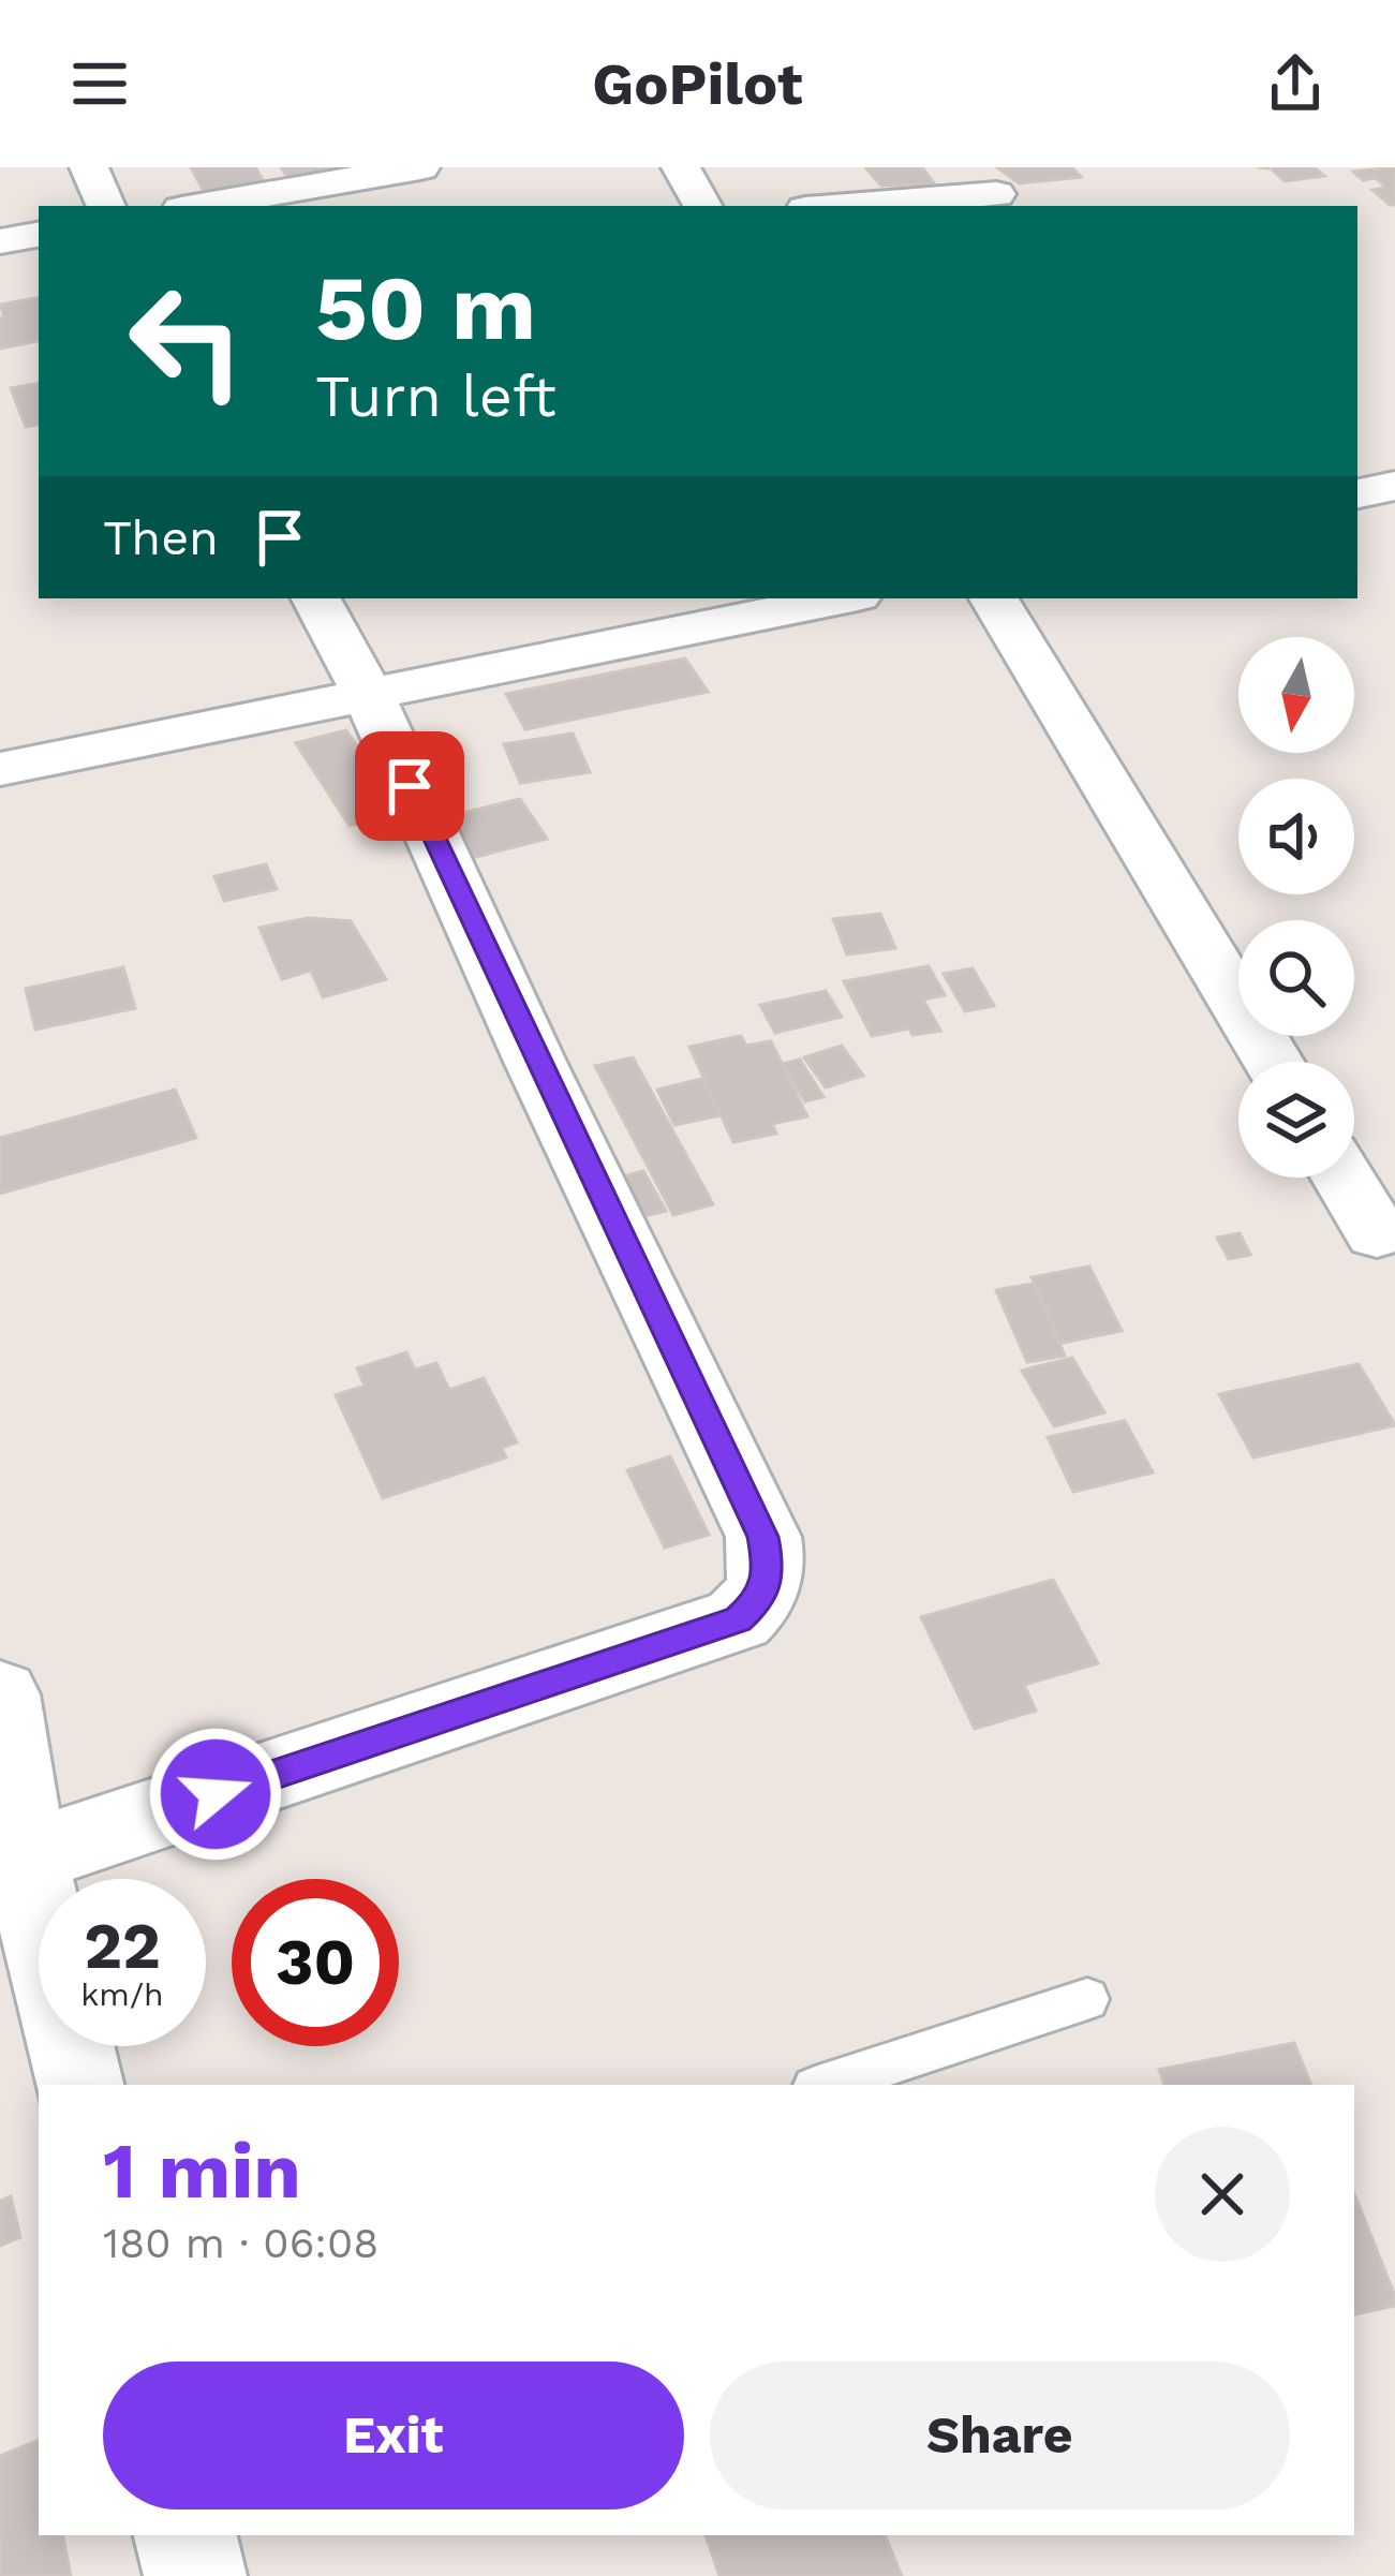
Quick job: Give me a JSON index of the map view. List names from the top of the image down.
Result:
{
  "north": "bottom",
  "page": {
    "header": "GoPilot",
    "turn": ["50 m", "Turn left"],
    "then": "Then",
    "speed": "22 km/h",
    "limit": "30",
    "heading": ["1 min", "180 m · 06:08"],
    "buttons": ["Exit", "Share"]
  }
}
